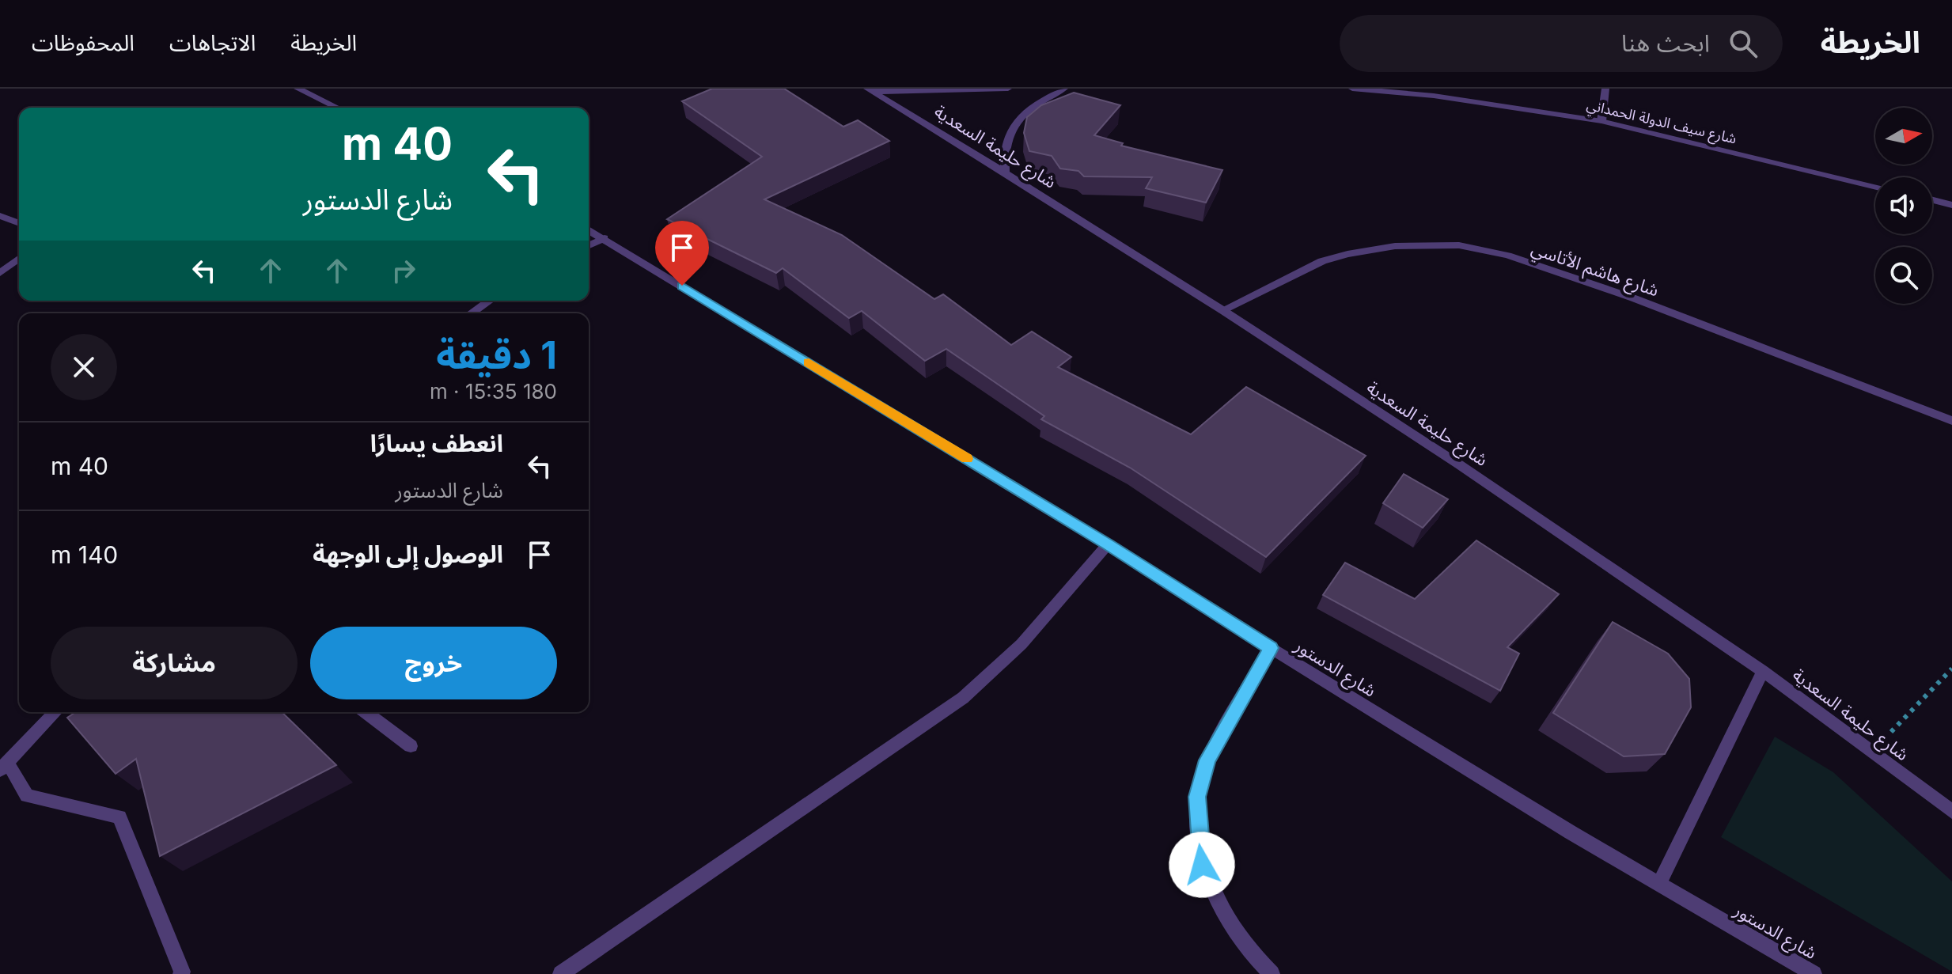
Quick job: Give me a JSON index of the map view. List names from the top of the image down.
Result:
{
  "streets": {
    "street": [
      "شارع سيف الدولة الحمداني",
      "شارع حليمة السعدية",
      "شارع هاشم الأتاسي",
      "شارع الدستور"
    ]
  },
  "crossings": [
    ["شارع حليمة السعدية", "شارع هاشم الأتاسي"]
  ],
  "north": "right",
  "page": {
    "header": "الخريطة",
    "search": "ابحث هنا",
    "nav": ["الخريطة", "الاتجاهات", "المحفوظات"],
    "turn": ["40 m", "شارع الدستور"],
    "heading": ["1 دقيقة", "180 m · 15:35"],
    "list": [
      {
        "name": "انعطف يسارًا",
        "note": "شارع الدستور",
        "value": "40 m"
      },
      {
        "name": "الوصول إلى الوجهة",
        "value": "140 m"
      }
    ],
    "buttons": ["خروج", "مشاركة"]
  }
}
